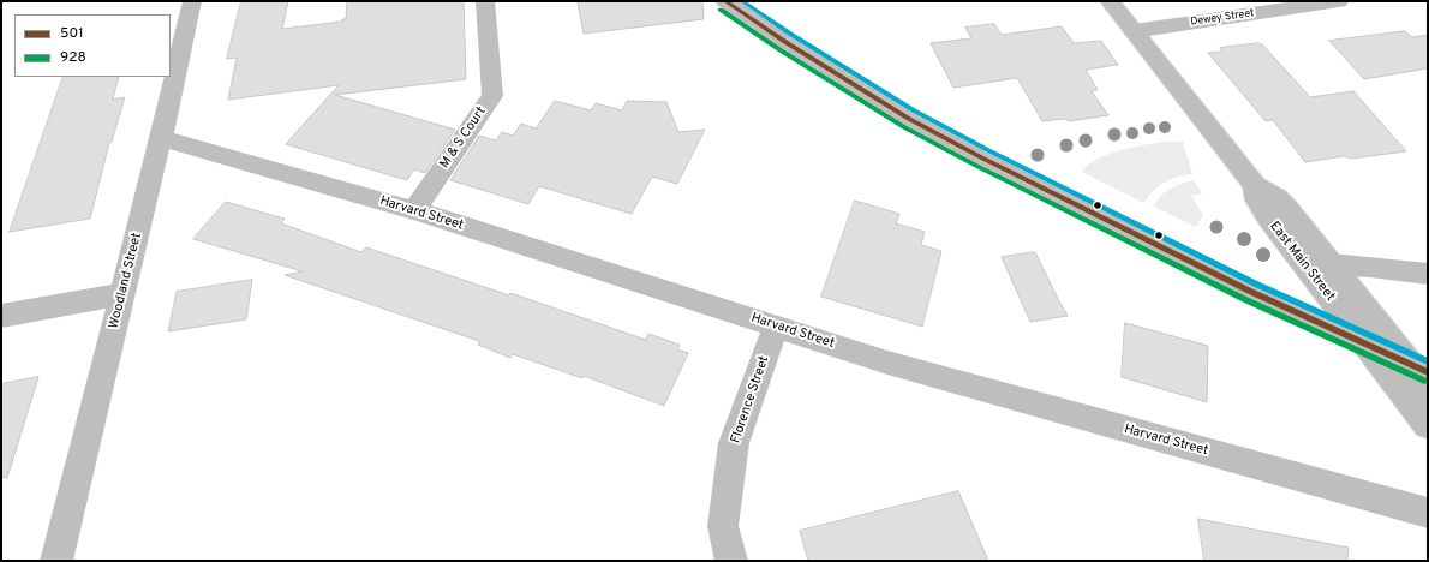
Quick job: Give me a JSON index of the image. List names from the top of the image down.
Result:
{
  "streets": {
    "street": [
      "Dewey Street",
      "M & S Court",
      "Harvard Street",
      "East Main Street",
      "Woodland Street",
      "Florence Street"
    ]
  },
  "crossings": [
    ["Dewey Street", "East Main Street"],
    ["M & S Court", "Harvard Street"],
    ["Harvard Street", "Woodland Street"],
    ["Harvard Street", "Florence Street"]
  ],
  "lines": ["transit line 501", "transit line 928"],
  "legend": ["501", "928"]
}
